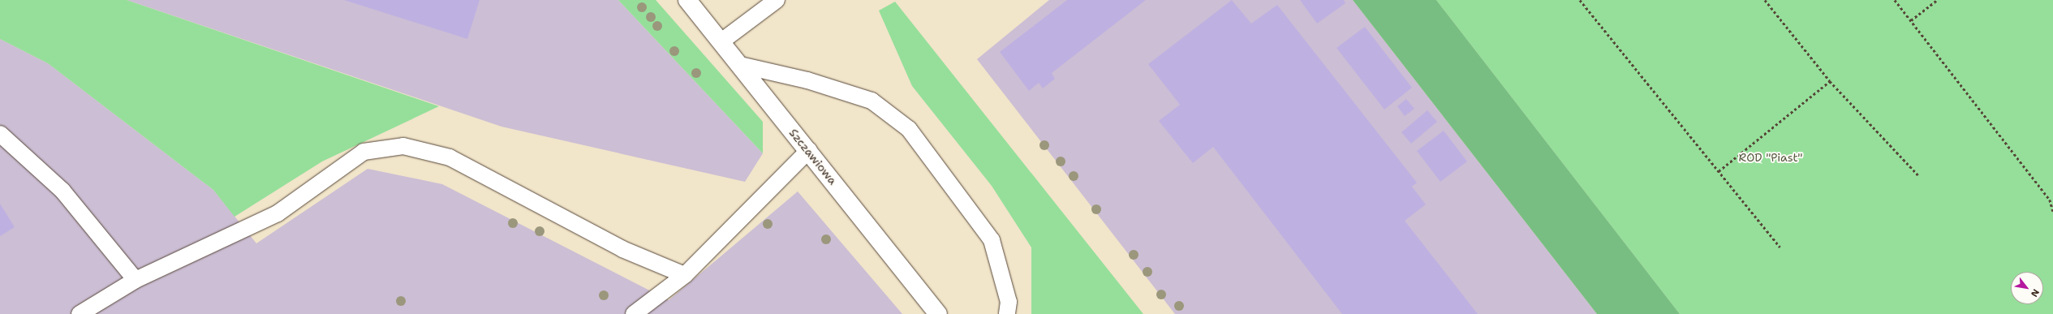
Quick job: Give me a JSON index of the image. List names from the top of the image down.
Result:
{
  "streets": {
    "street": ["Szczawiowa"]
  },
  "parks": ["ROD \"Piast\""],
  "north": "bottom right"
}
